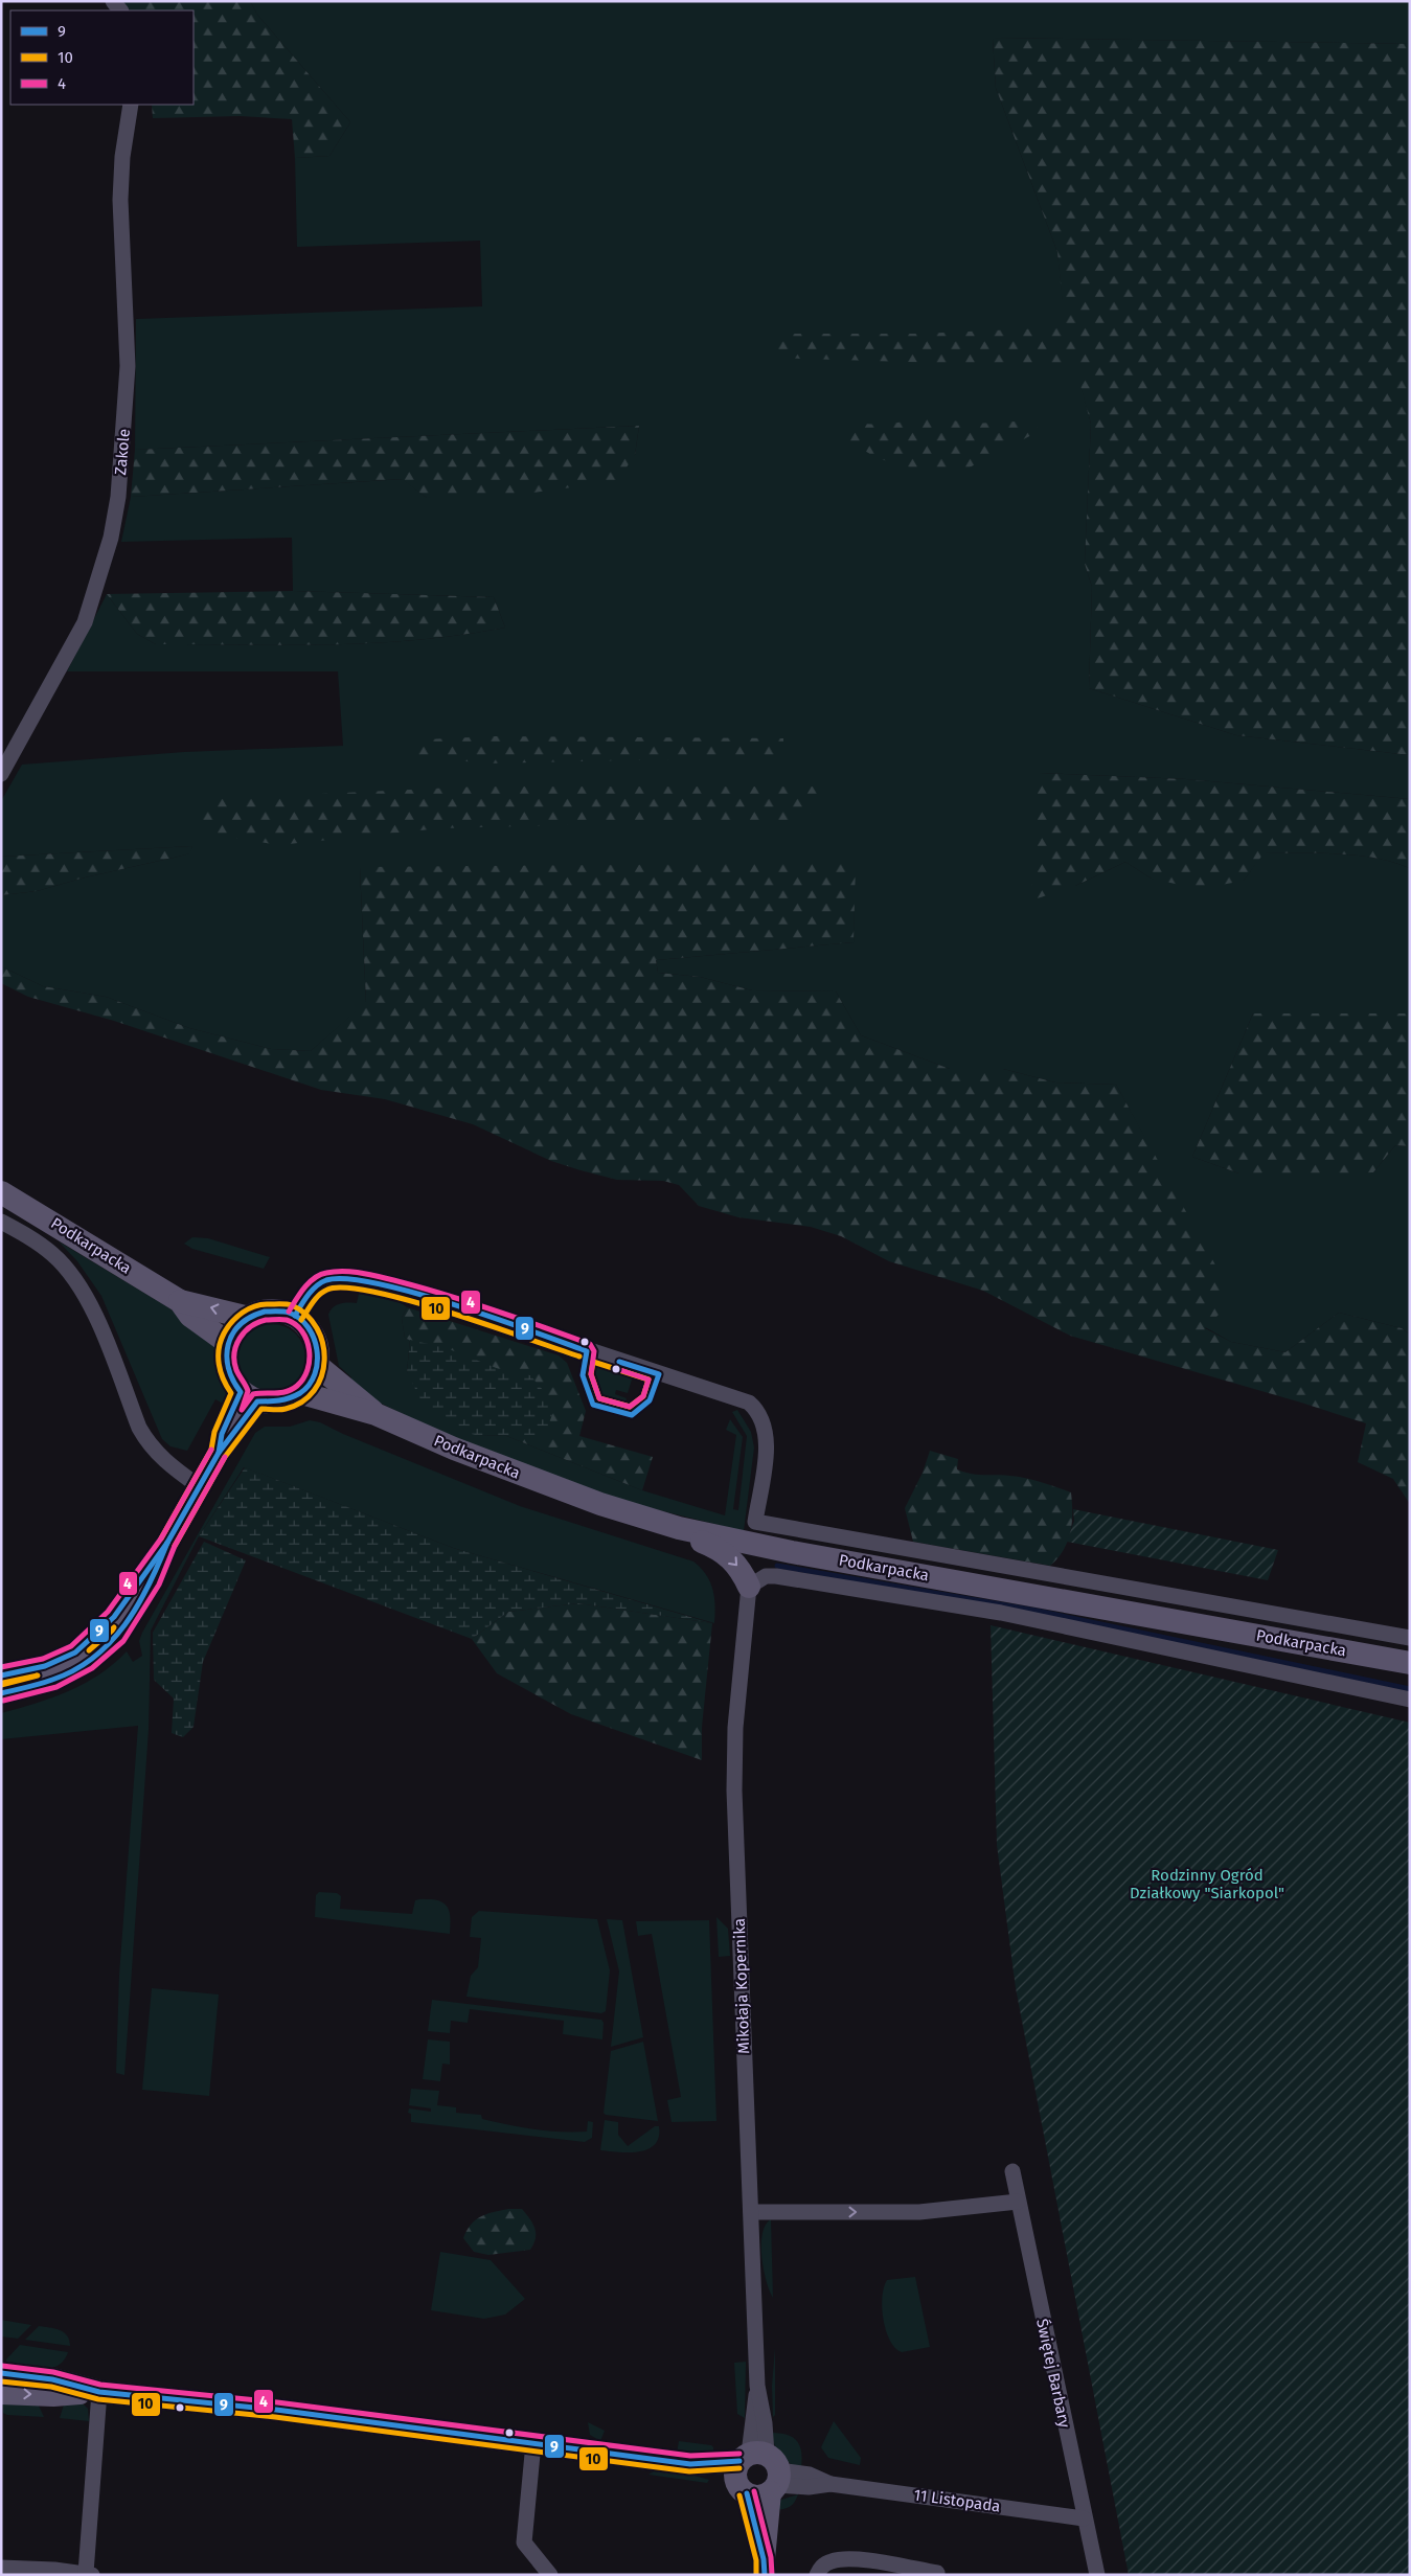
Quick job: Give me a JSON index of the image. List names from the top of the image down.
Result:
{
  "streets": {
    "main road": ["Podkarpacka", "Mikołaja Kopernika", "11 Listopada"],
    "street": ["Zakole", "Świętej Barbary"]
  },
  "crossings": [
    ["Mikołaja Kopernika", "11 Listopada"],
    ["Świętej Barbary", "11 Listopada"]
  ],
  "parks": ["Rodzinny Ogród Działkowy \"Siarkopol\""],
  "lines": ["transit line 4", "transit line 9", "transit line 10"],
  "legend": ["9", "10", "4"]
}
